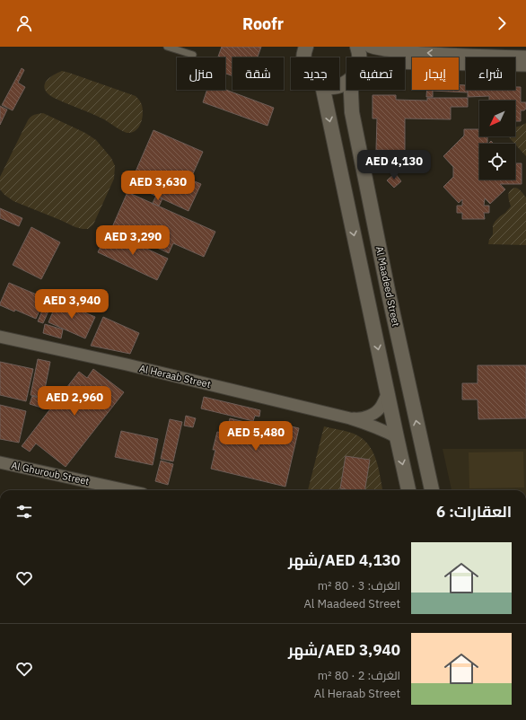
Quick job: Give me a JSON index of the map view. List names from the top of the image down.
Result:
{
  "streets": {
    "street": ["Al Maadeed Street", "Al Heraab Street", "Al Ghuroub Street"]
  },
  "north": "bottom left",
  "page": {
    "header": "Roofr",
    "chip": [
      "شراء",
      "إيجار",
      "تصفية",
      "جديد",
      "شقة",
      "منزل"
    ],
    "price": [
      "AED 4,130",
      "AED 3,630",
      "AED 3,290",
      "AED 3,940",
      "AED 2,960",
      "AED 5,480"
    ],
    "heading": "العقارات: 6",
    "list": [
      {
        "name": "AED 4,130/شهر",
        "note": "الغرف: 3 · 80 m² · Al Maadeed Street"
      },
      {
        "name": "AED 3,940/شهر",
        "note": "الغرف: 2 · 80 m² · Al Heraab Street"
      }
    ]
  }
}
